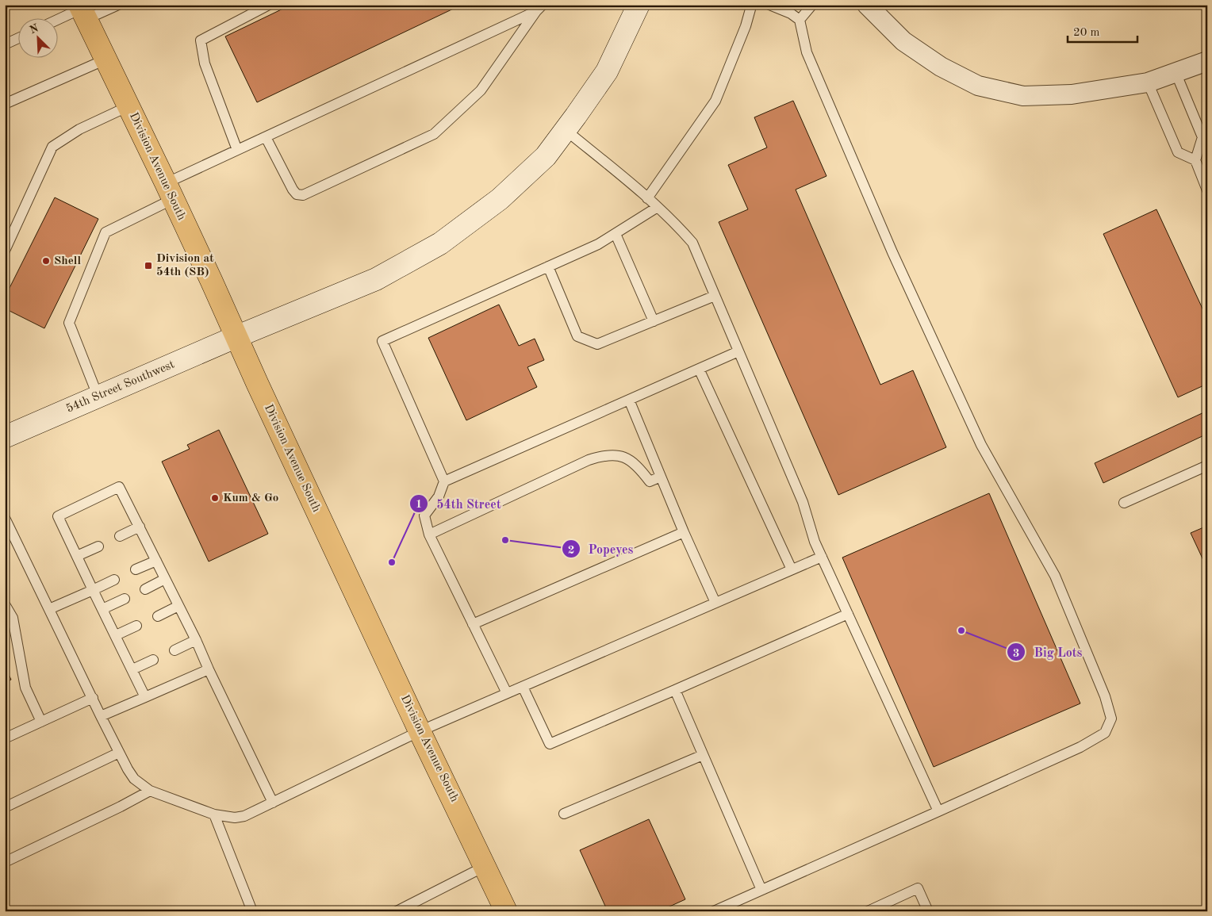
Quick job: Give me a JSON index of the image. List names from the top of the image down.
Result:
{
  "streets": {
    "main road": ["Division Avenue South", "54th Street Southwest"]
  },
  "crossings": [
    ["Division Avenue South", "54th Street Southwest"]
  ],
  "places": {
    "other": [
      "Shell",
      "Kum & Go",
      "Popeyes",
      "54th Street",
      "Big Lots"
    ],
    "transit": ["Division at 54th (SB)"]
  },
  "scale_bar": "20 m",
  "north": "top left"
}
